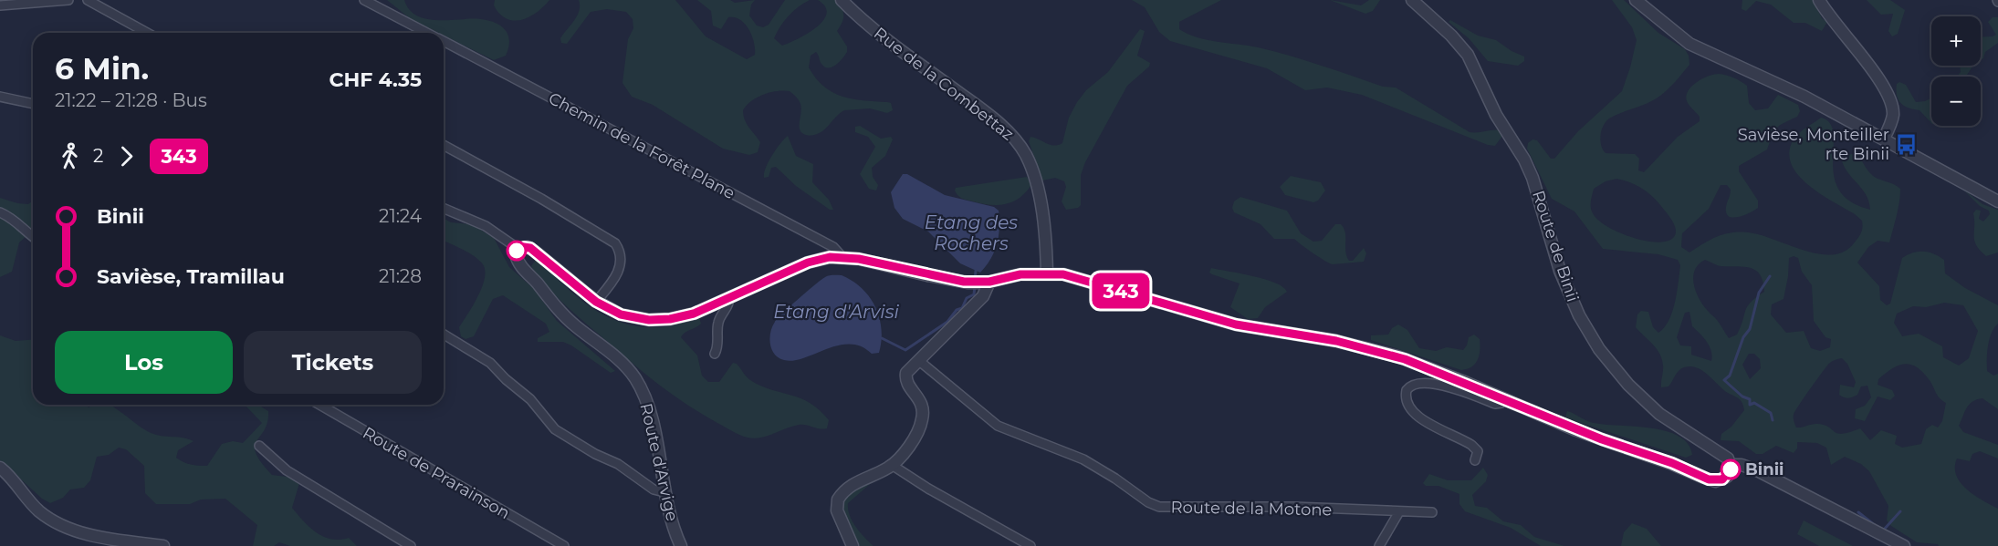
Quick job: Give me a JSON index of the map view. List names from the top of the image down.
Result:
{
  "streets": {
    "street": [
      "Rue de la Combettaz",
      "Chemin de la Forêt Plane",
      "Route de Binii",
      "Route d'Arvige",
      "Route de Prarainson",
      "Route de la Motone"
    ]
  },
  "water": ["Etang des Rochers", "Etang d'Arvisi"],
  "places": {
    "bus stop": ["Savièse, Monteiller rte Binii"],
    "other": ["Binii"]
  },
  "lines": ["bus line 343"],
  "page": {
    "on_map": "343",
    "map_buttons": ["+", "−"],
    "heading": ["6 Min.", "21:22 – 21:28 · Bus", "CHF 4.35"],
    "legs": ["2", "343"],
    "list": [
      {
        "name": "Binii",
        "value": "21:24"
      },
      {
        "name": "Savièse, Tramillau",
        "value": "21:28"
      }
    ],
    "buttons": ["Los", "Tickets"]
  }
}
